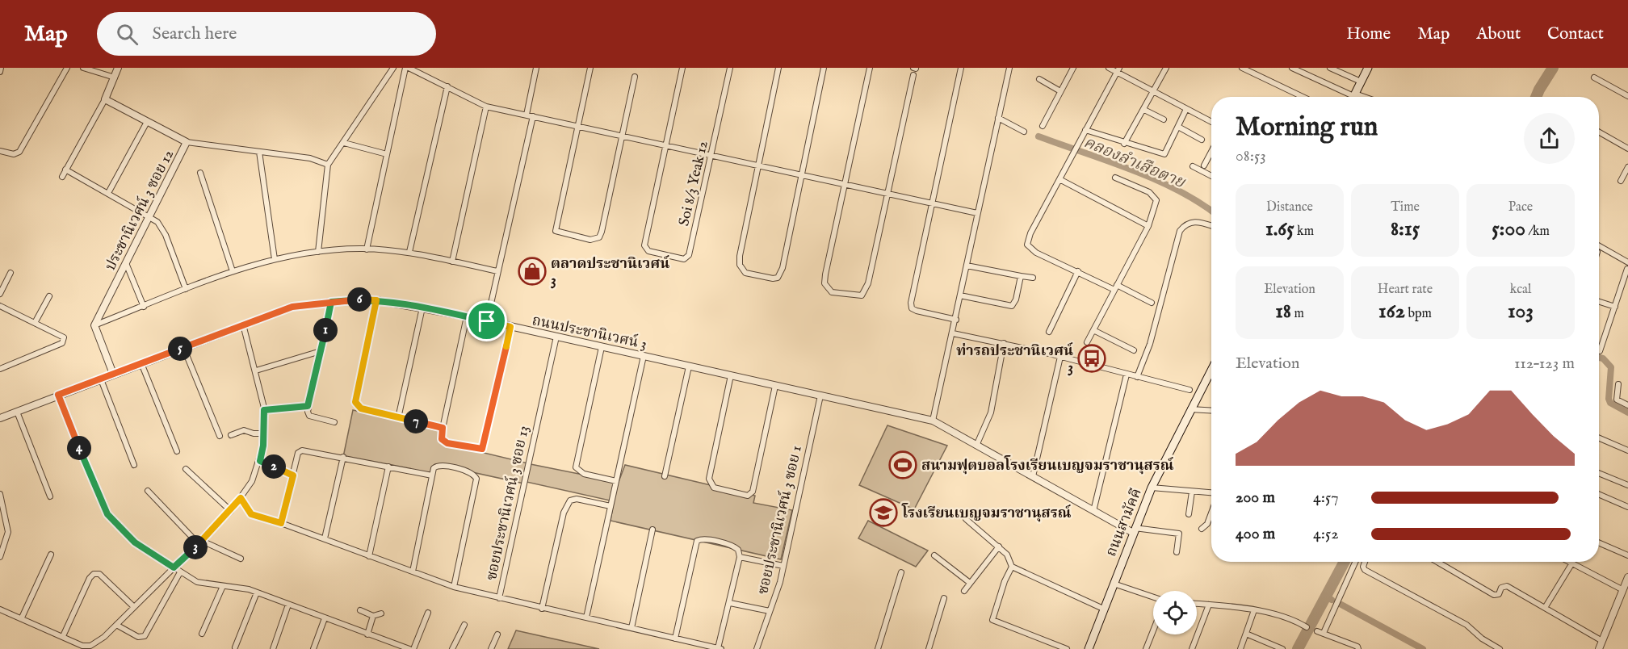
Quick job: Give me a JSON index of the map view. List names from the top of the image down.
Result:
{
  "streets": {
    "main road": ["ถนนสามัคคี"],
    "street": [
      "Soi 8/3 Yeak 12",
      "ประชานิเวศน์ 3 ซอย 12",
      "ถนนประชานิเวศน์ 3",
      "ซอยประชานิเวศน์ 3 ซอย 13",
      "ซอยประชานิเวศน์ 3 ซอย 1"
    ]
  },
  "crossings": [
    ["ถนนประชานิเวศน์ 3", "ซอยประชานิเวศน์ 3 ซอย 13"],
    ["ถนนประชานิเวศน์ 3", "ซอยประชานิเวศน์ 3 ซอย 1"],
    ["ถนนประชานิเวศน์ 3", "ถนนสามัคคี"]
  ],
  "water": ["คลองลำเสือตาย"],
  "places": {
    "shop": ["ตลาดประชานิเวศน์ 3"],
    "bus stop": ["ท่ารถประชานิเวศน์ 3"],
    "sports": ["สนามฟุตบอลโรงเรียนเบญจมราชานุสรณ์"],
    "school or university": ["โรงเรียนเบญจมราชานุสรณ์"]
  },
  "page": {
    "header": "Map",
    "search": "Search here",
    "nav": [
      "Home",
      "Map",
      "About",
      "Contact"
    ],
    "heading": ["Morning run", "08:53"],
    "stats": [
      ["Distance", "1.65 km"],
      ["Time", "8:15"],
      ["Pace", "5:00 /km"],
      ["Elevation", "18 m"],
      ["Heart rate", "162 bpm"],
      ["kcal", "103"]
    ],
    "pins": [
      "6",
      "1",
      "5",
      "7",
      "4",
      "2",
      "3"
    ],
    "chart": ["Elevation", "112–123 m"],
    "list": [
      {
        "name": "200 m",
        "note": "4:57"
      },
      {
        "name": "400 m",
        "note": "4:52"
      }
    ]
  }
}
